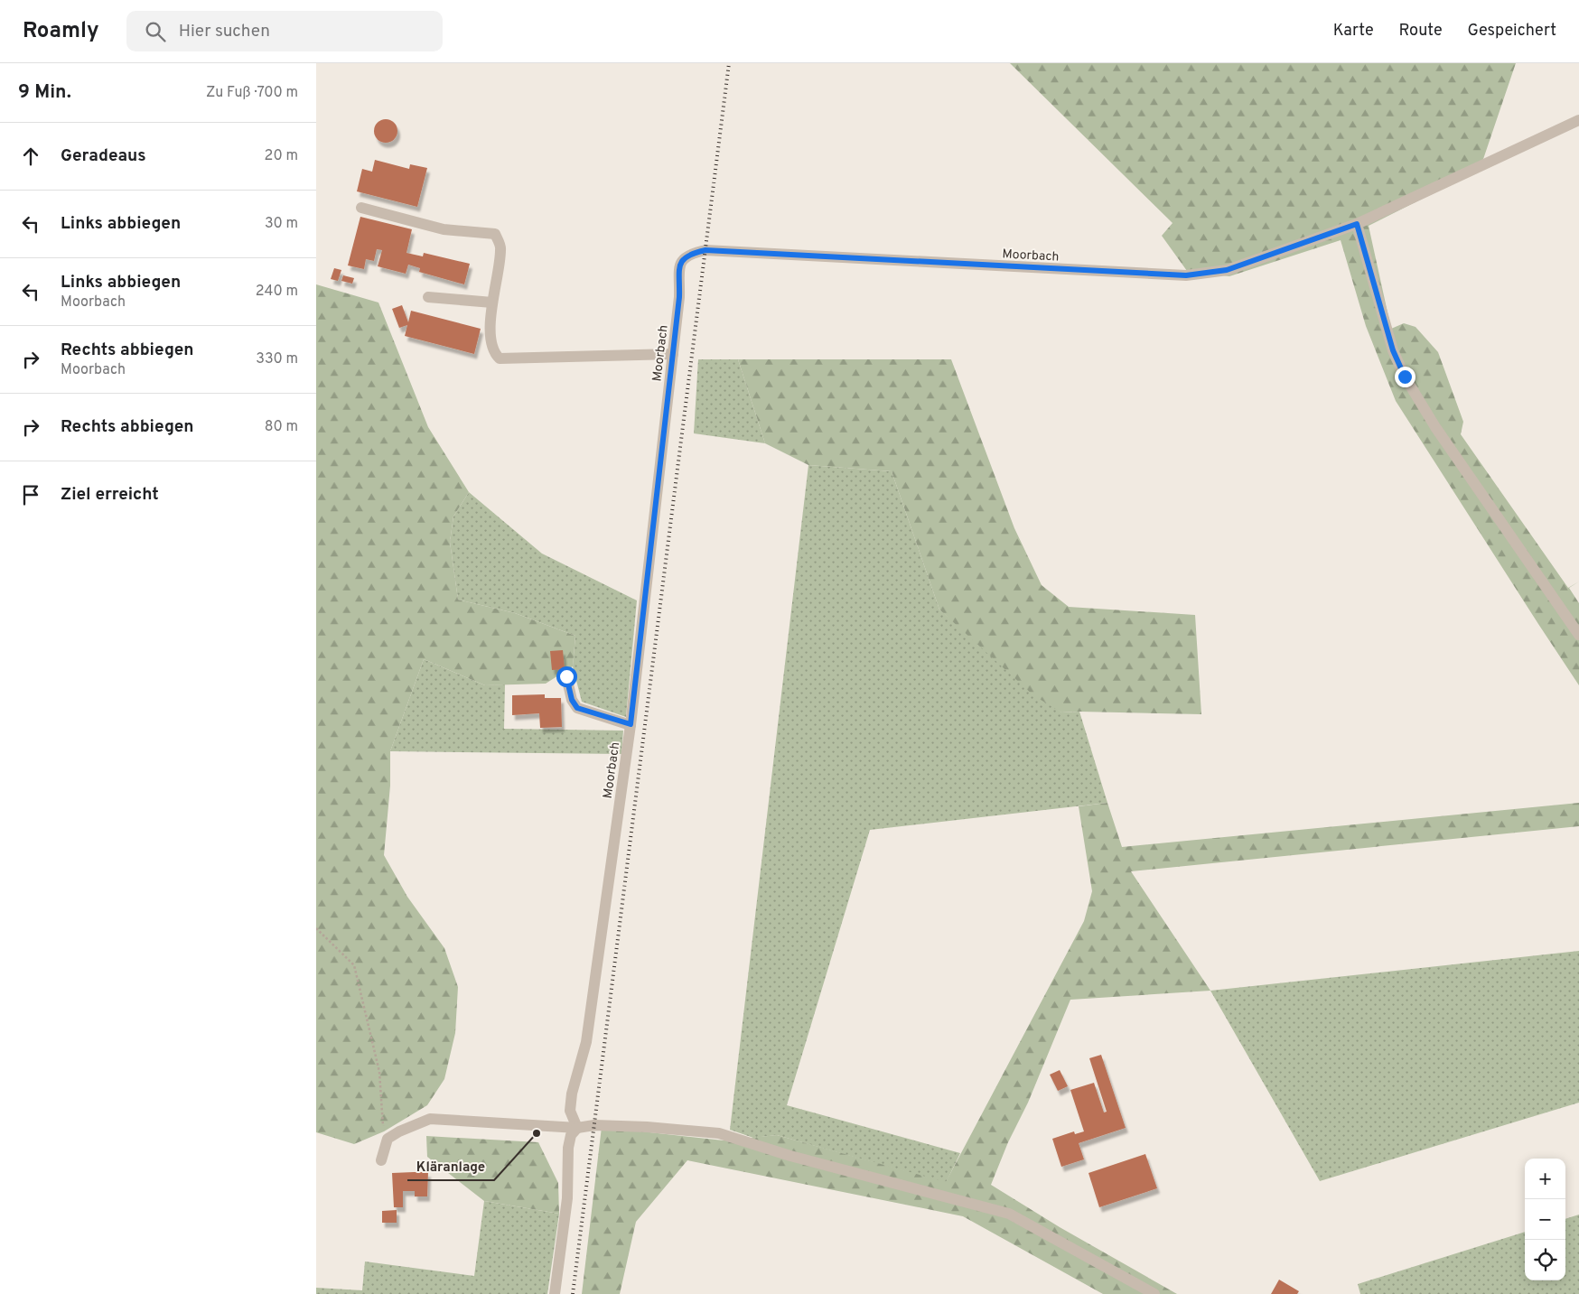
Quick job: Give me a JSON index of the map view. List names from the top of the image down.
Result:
{
  "streets": {
    "street": ["Moorbach"]
  },
  "places": ["Kläranlage"],
  "page": {
    "header": "Roamly",
    "search": "Hier suchen",
    "nav": ["Karte", "Route", "Gespeichert"],
    "heading": ["9 Min.", "Zu Fuß · 700 m"],
    "list": [
      ["Geradeaus", "20 m"],
      ["Links abbiegen", "30 m"],
      ["Links abbiegen", "Moorbach", "240 m"],
      ["Rechts abbiegen", "Moorbach", "330 m"],
      ["Rechts abbiegen", "80 m"],
      "Ziel erreicht"
    ],
    "map_buttons": ["+", "−"]
  }
}
